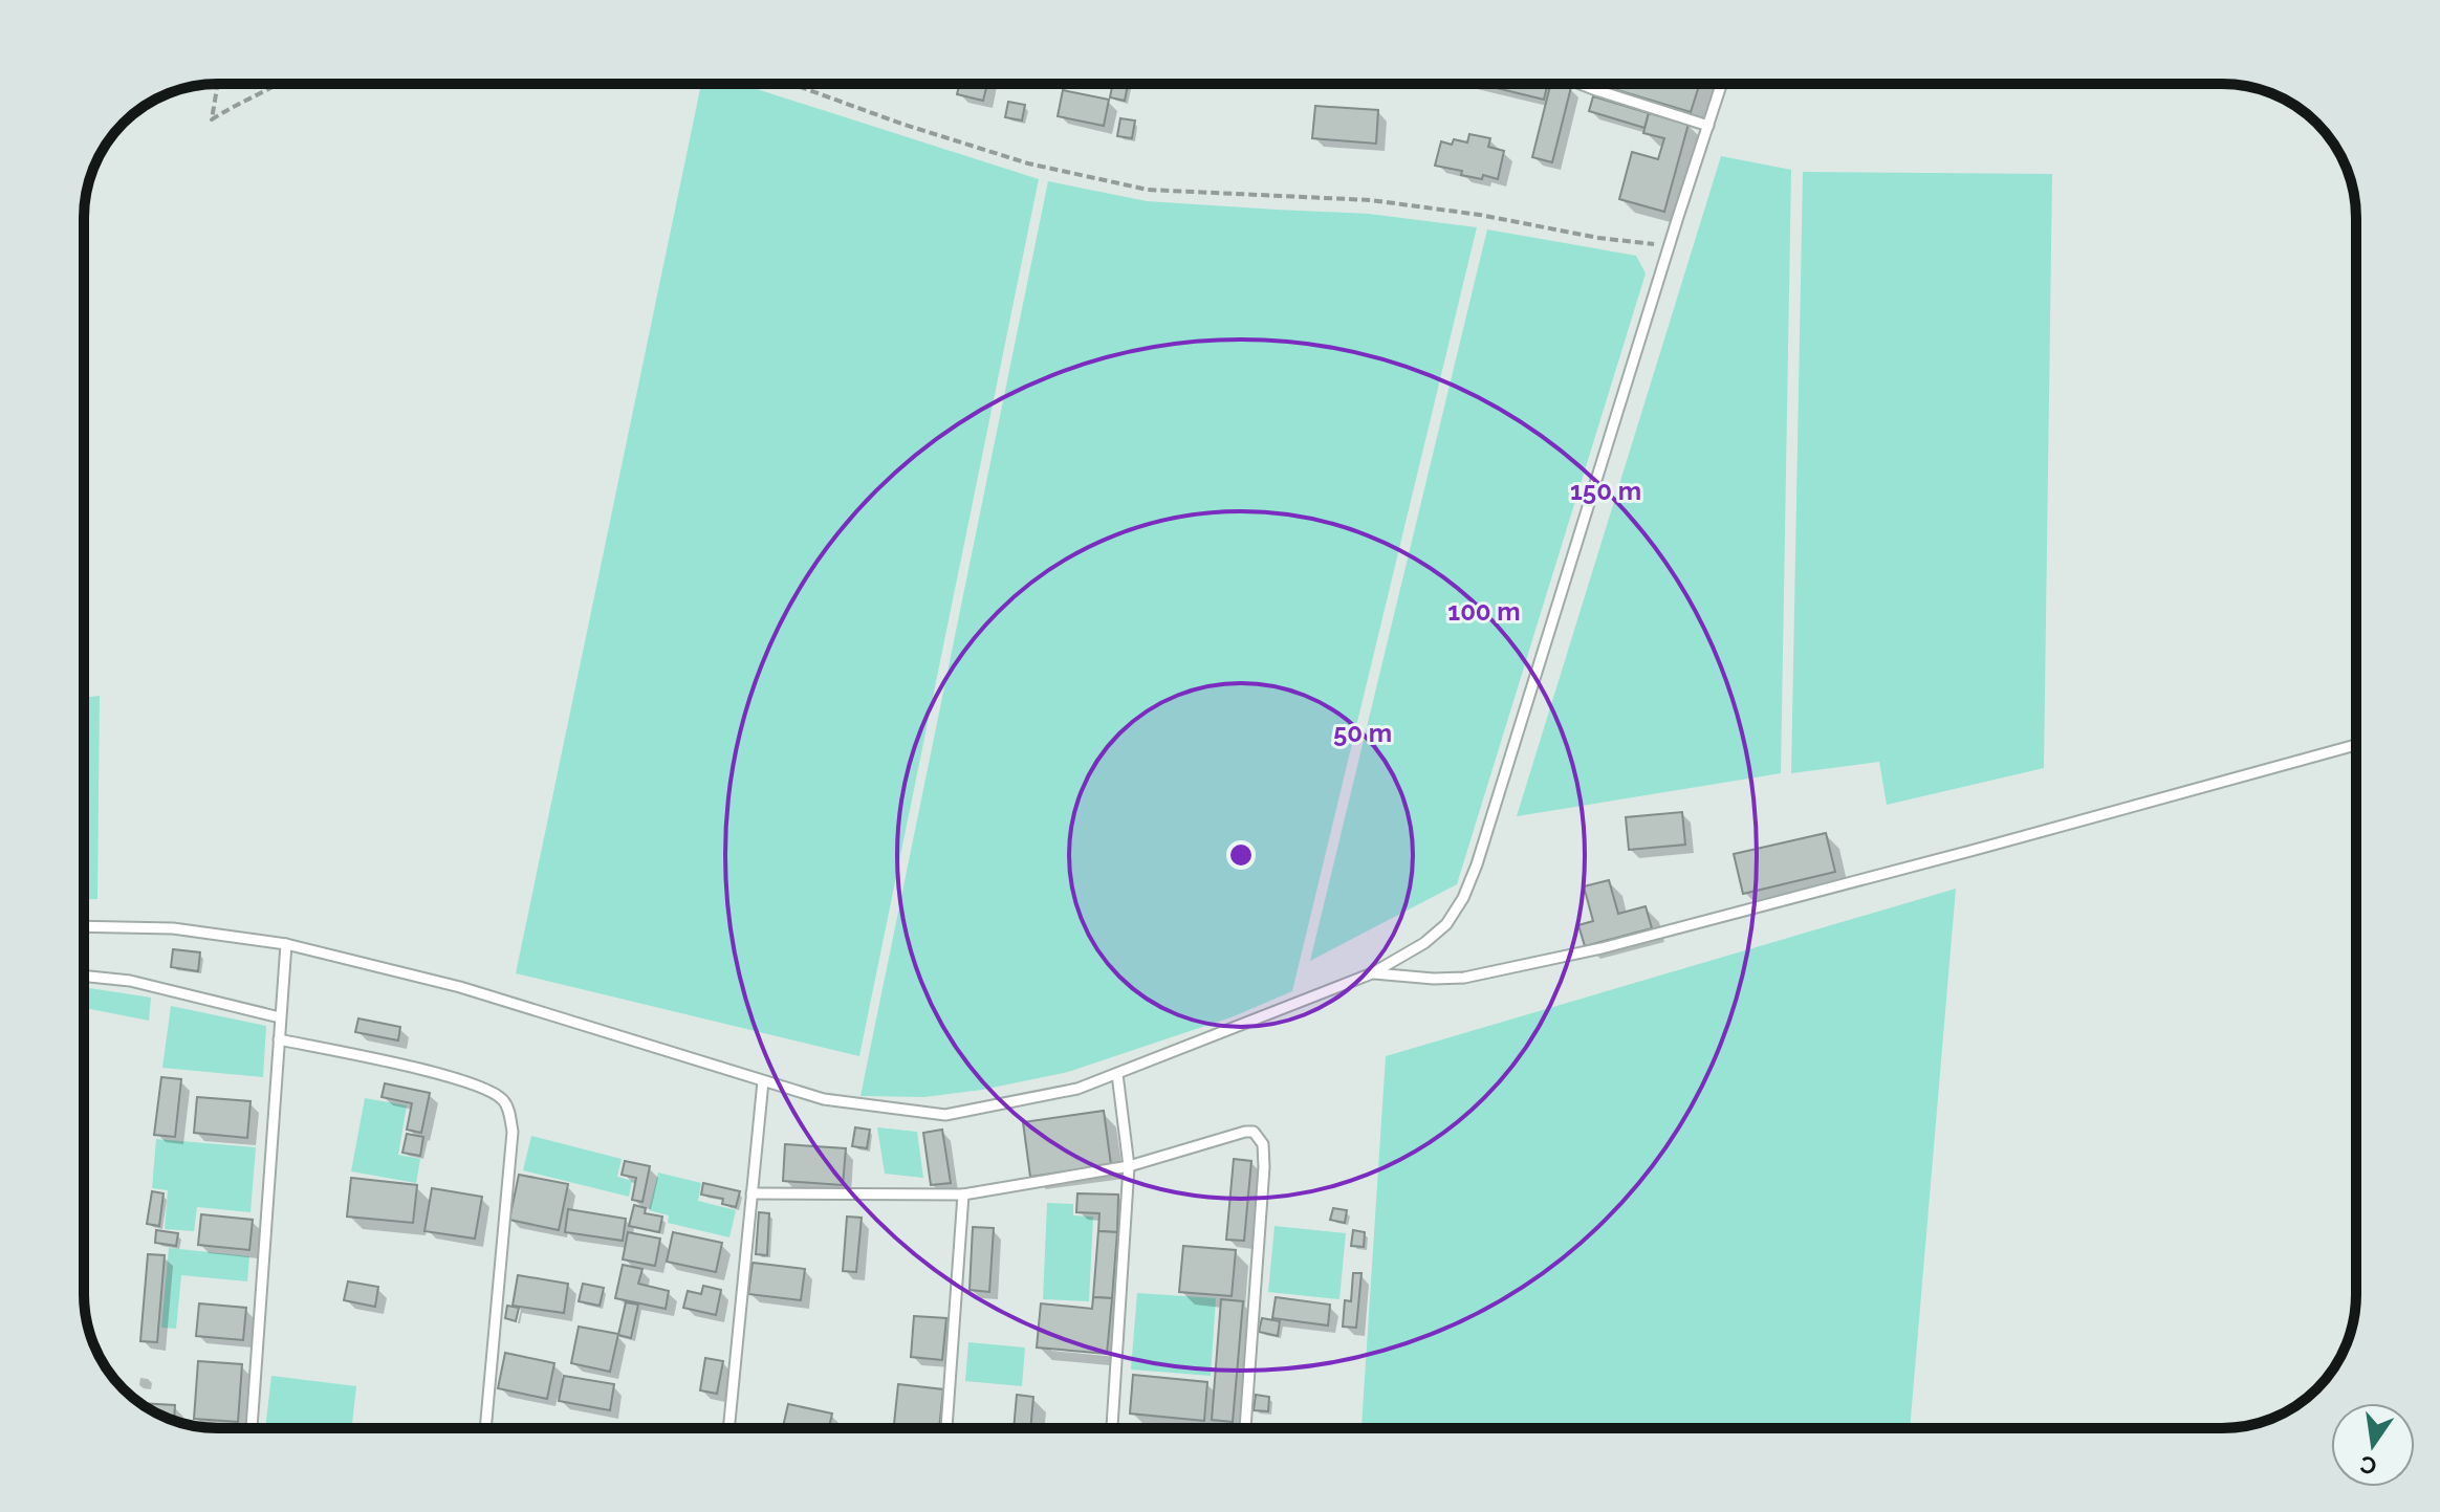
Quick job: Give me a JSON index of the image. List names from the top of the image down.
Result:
{
  "north": "bottom",
  "rings": ["150 m", "100 m", "50 m"]
}
